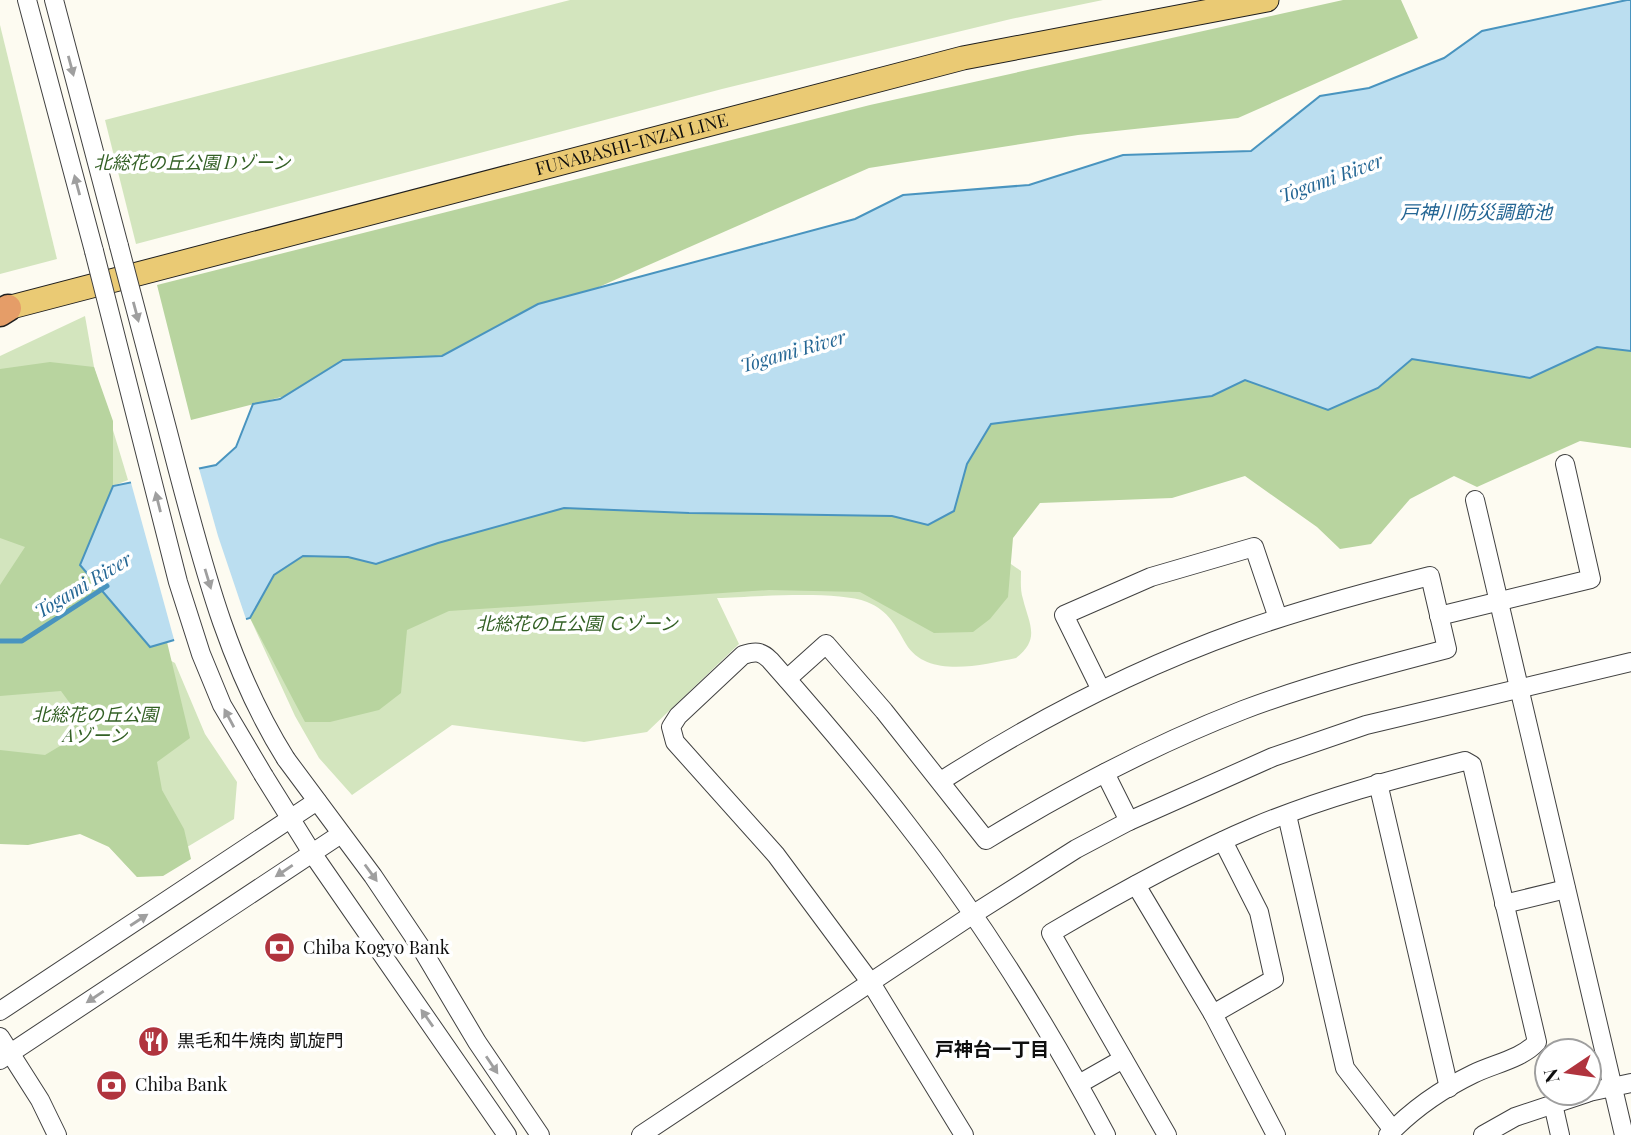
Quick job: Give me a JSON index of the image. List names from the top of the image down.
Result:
{
  "streets": {
    "main road": ["FUNABASHI-INZAI LINE"]
  },
  "districts": ["戸神台一丁目"],
  "water": ["Togami River", "戸神川防災調節池"],
  "parks": ["北総花の丘公園 Dゾーン", "北総花の丘公園 Ｃゾーン", "北総花の丘公園 Aゾーン"],
  "places": {
    "bank": ["Chiba Kogyo Bank", "Chiba Bank"],
    "restaurant": ["黒毛和牛焼肉 凱旋門"]
  },
  "north": "left"
}
